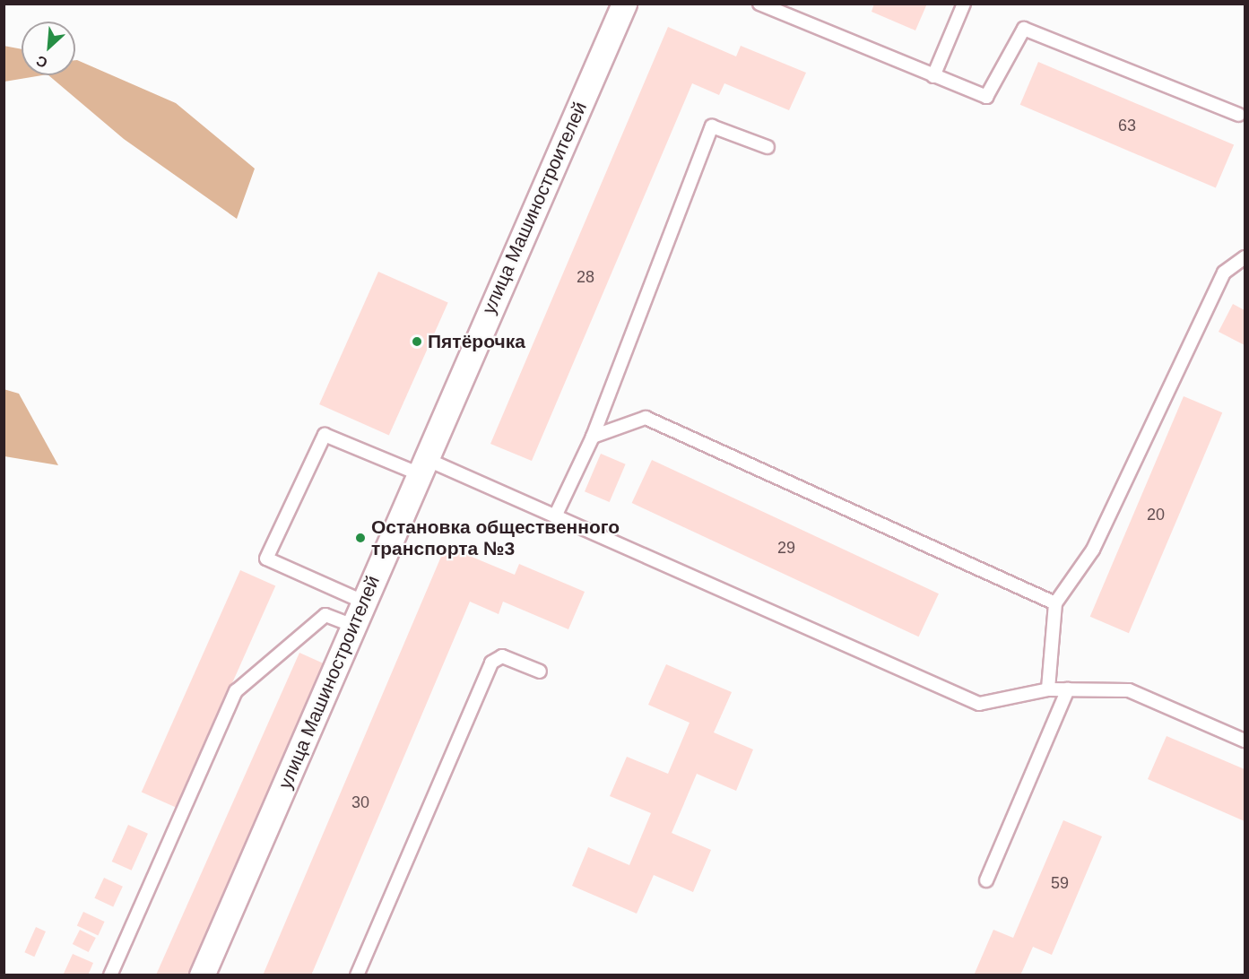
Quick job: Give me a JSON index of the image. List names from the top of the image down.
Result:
{
  "streets": {
    "street": ["улица Машиностроителей"]
  },
  "places": ["Пятёрочка", "Остановка общественного транспорта №3"],
  "house_numbers": [
    "63",
    "28",
    "20",
    "29",
    "30",
    "59"
  ],
  "north": "bottom left"
}
